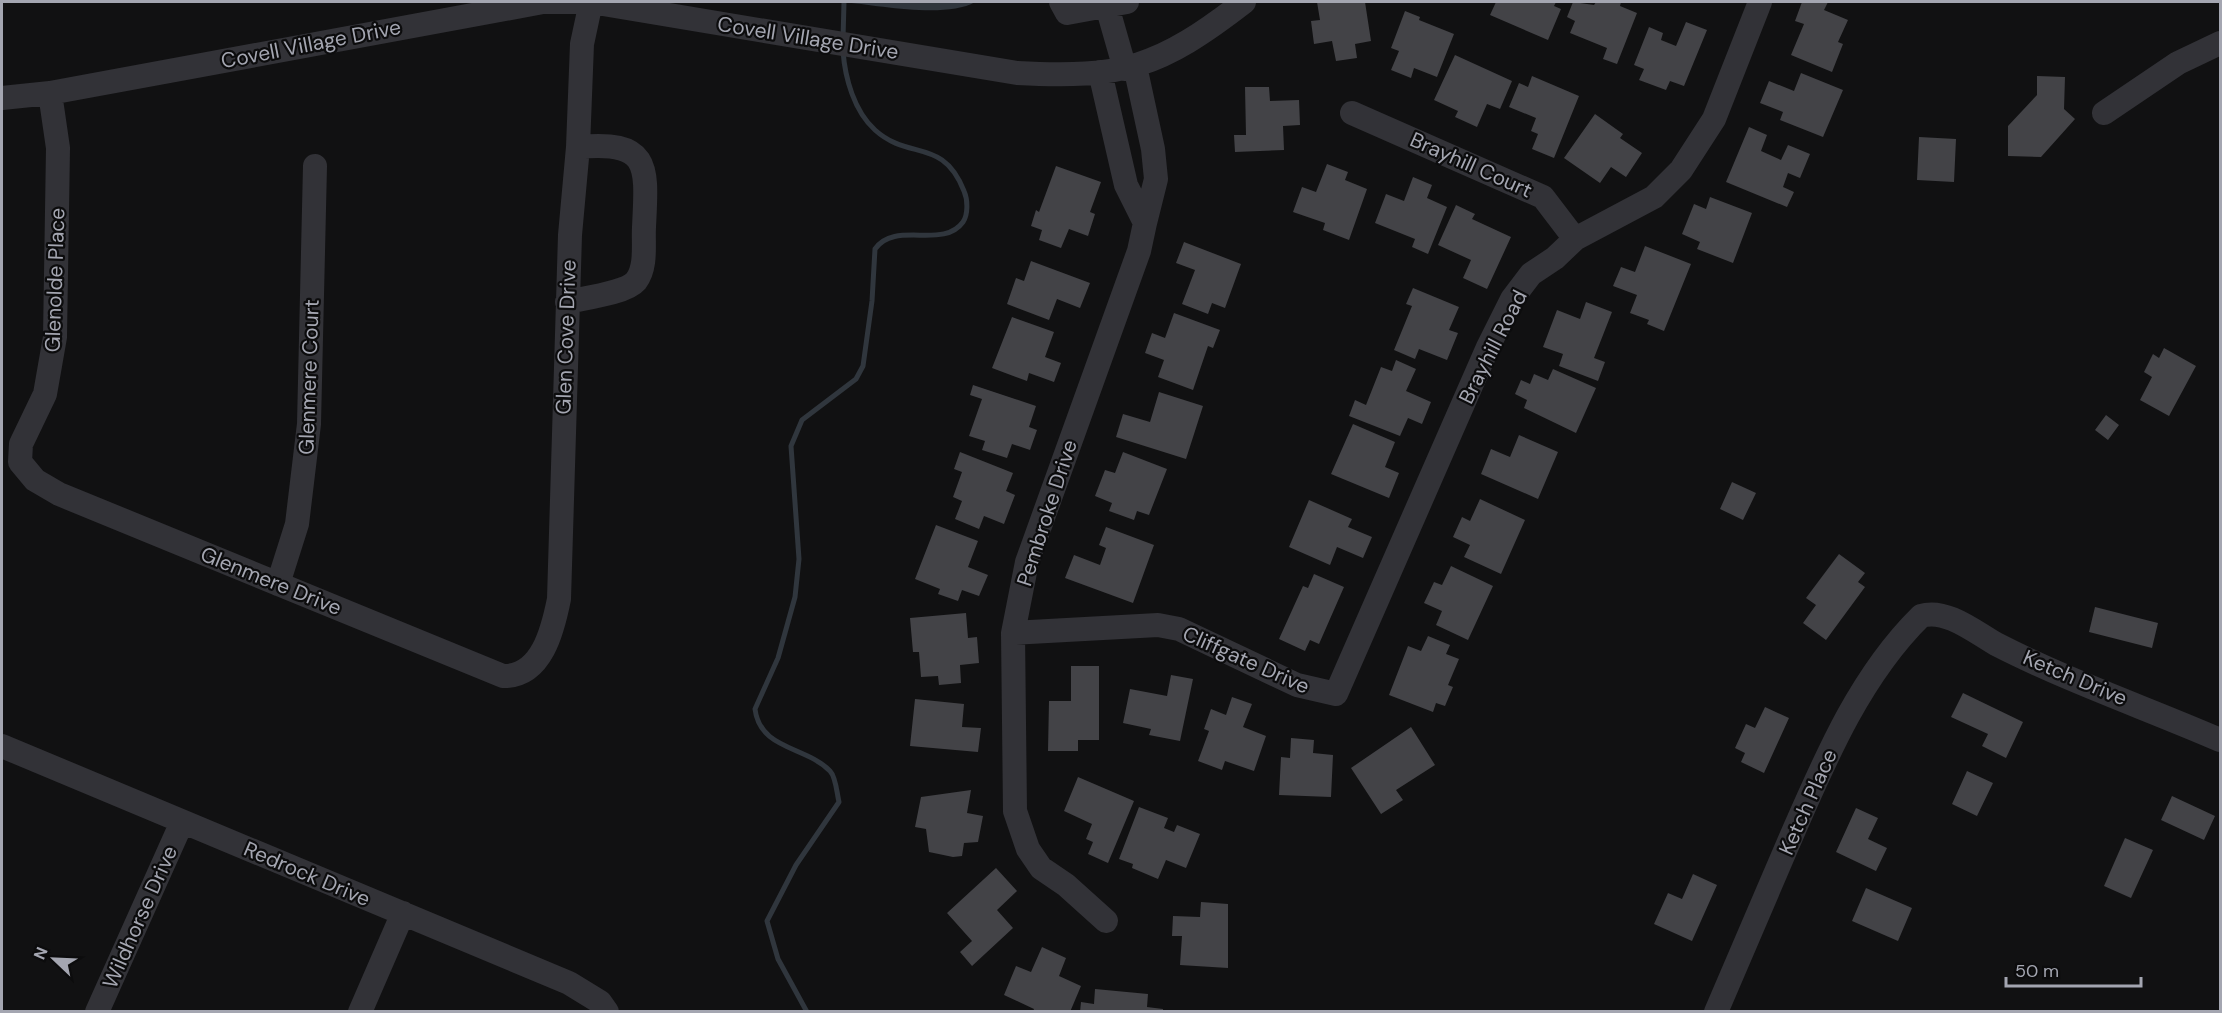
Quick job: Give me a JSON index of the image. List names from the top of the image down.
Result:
{
  "streets": {
    "street": [
      "Covell Village Drive",
      "Brayhill Court",
      "Glenolde Place",
      "Glen Cove Drive",
      "Brayhill Road",
      "Glenmere Court",
      "Pembroke Drive",
      "Glenmere Drive",
      "Cliffgate Drive",
      "Ketch Drive",
      "Ketch Place",
      "Redrock Drive",
      "Wildhorse Drive"
    ]
  },
  "crossings": [
    ["Covell Village Drive", "Glenolde Place"],
    ["Covell Village Drive", "Glen Cove Drive"],
    ["Covell Village Drive", "Pembroke Drive"],
    ["Brayhill Court", "Brayhill Road"],
    ["Glenolde Place", "Glenmere Drive"],
    ["Glen Cove Drive", "Glenmere Drive"],
    ["Brayhill Road", "Cliffgate Drive"],
    ["Glenmere Court", "Glenmere Drive"],
    ["Pembroke Drive", "Cliffgate Drive"],
    ["Ketch Drive", "Ketch Place"],
    ["Redrock Drive", "Wildhorse Drive"]
  ],
  "scale_bar": "50 m",
  "north": "top left"
}
